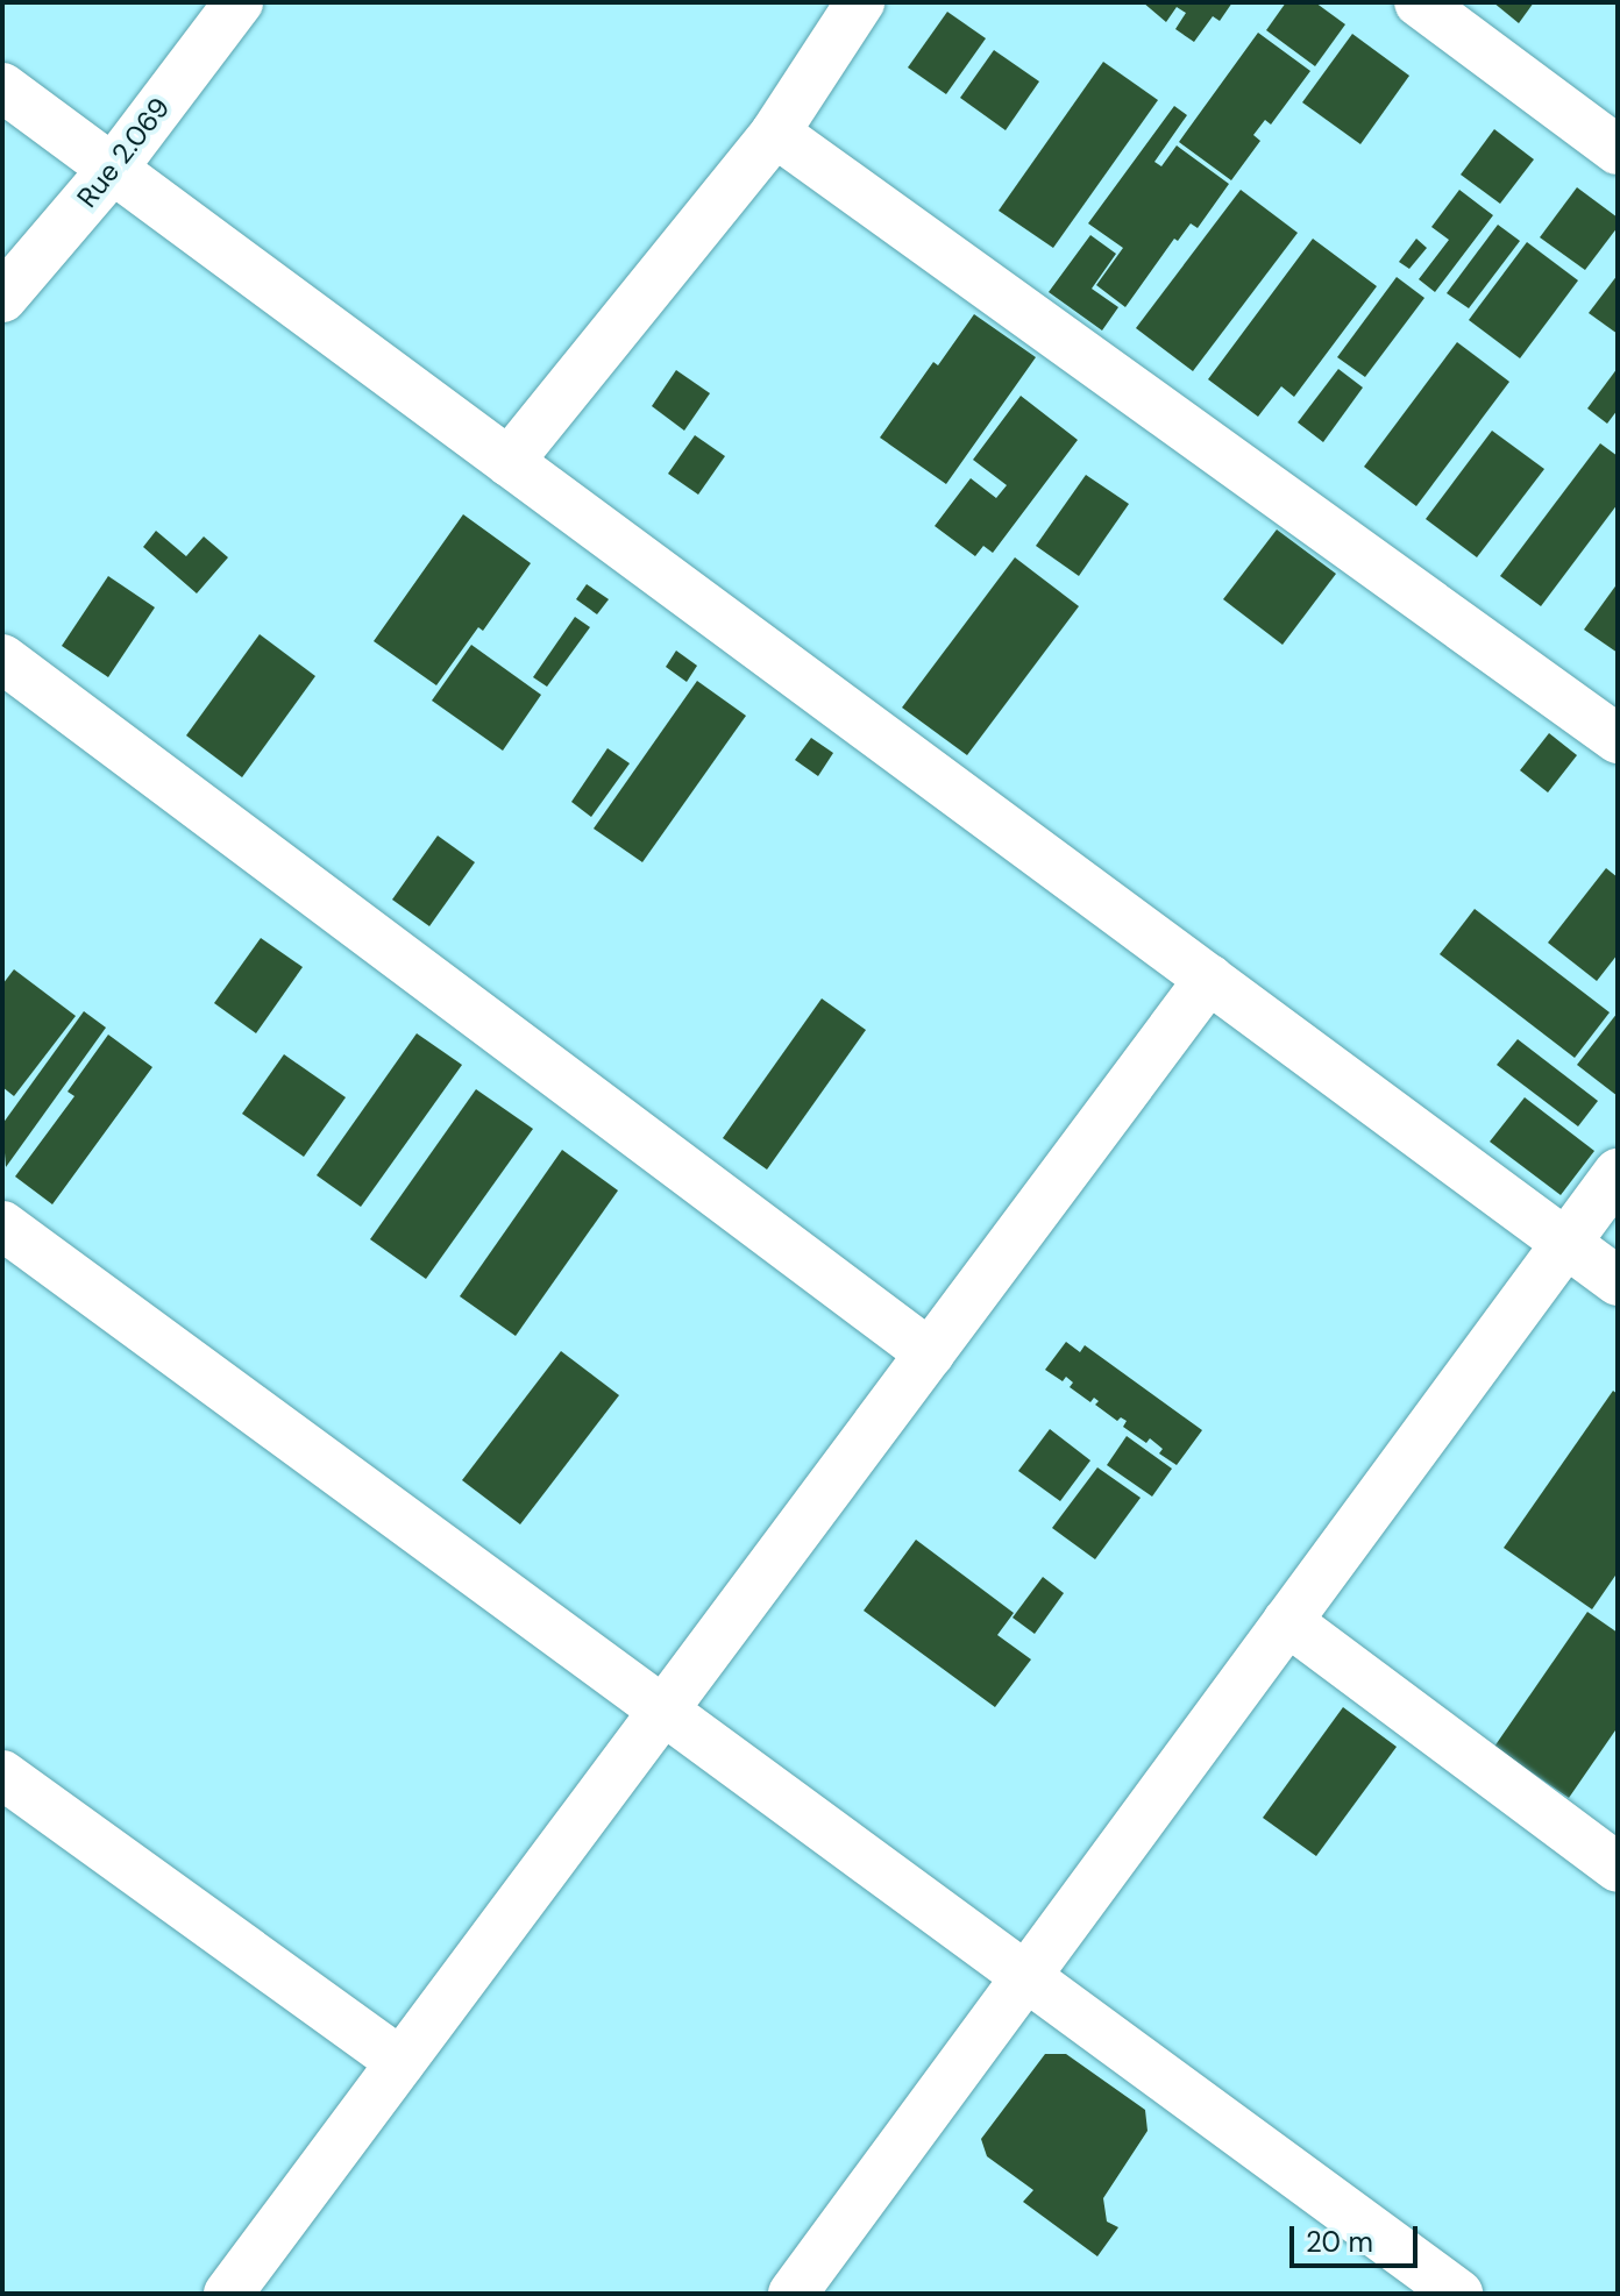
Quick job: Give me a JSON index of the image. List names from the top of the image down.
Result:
{
  "streets": {
    "street": ["Rue 2.069"]
  },
  "scale_bar": "20 m"
}
